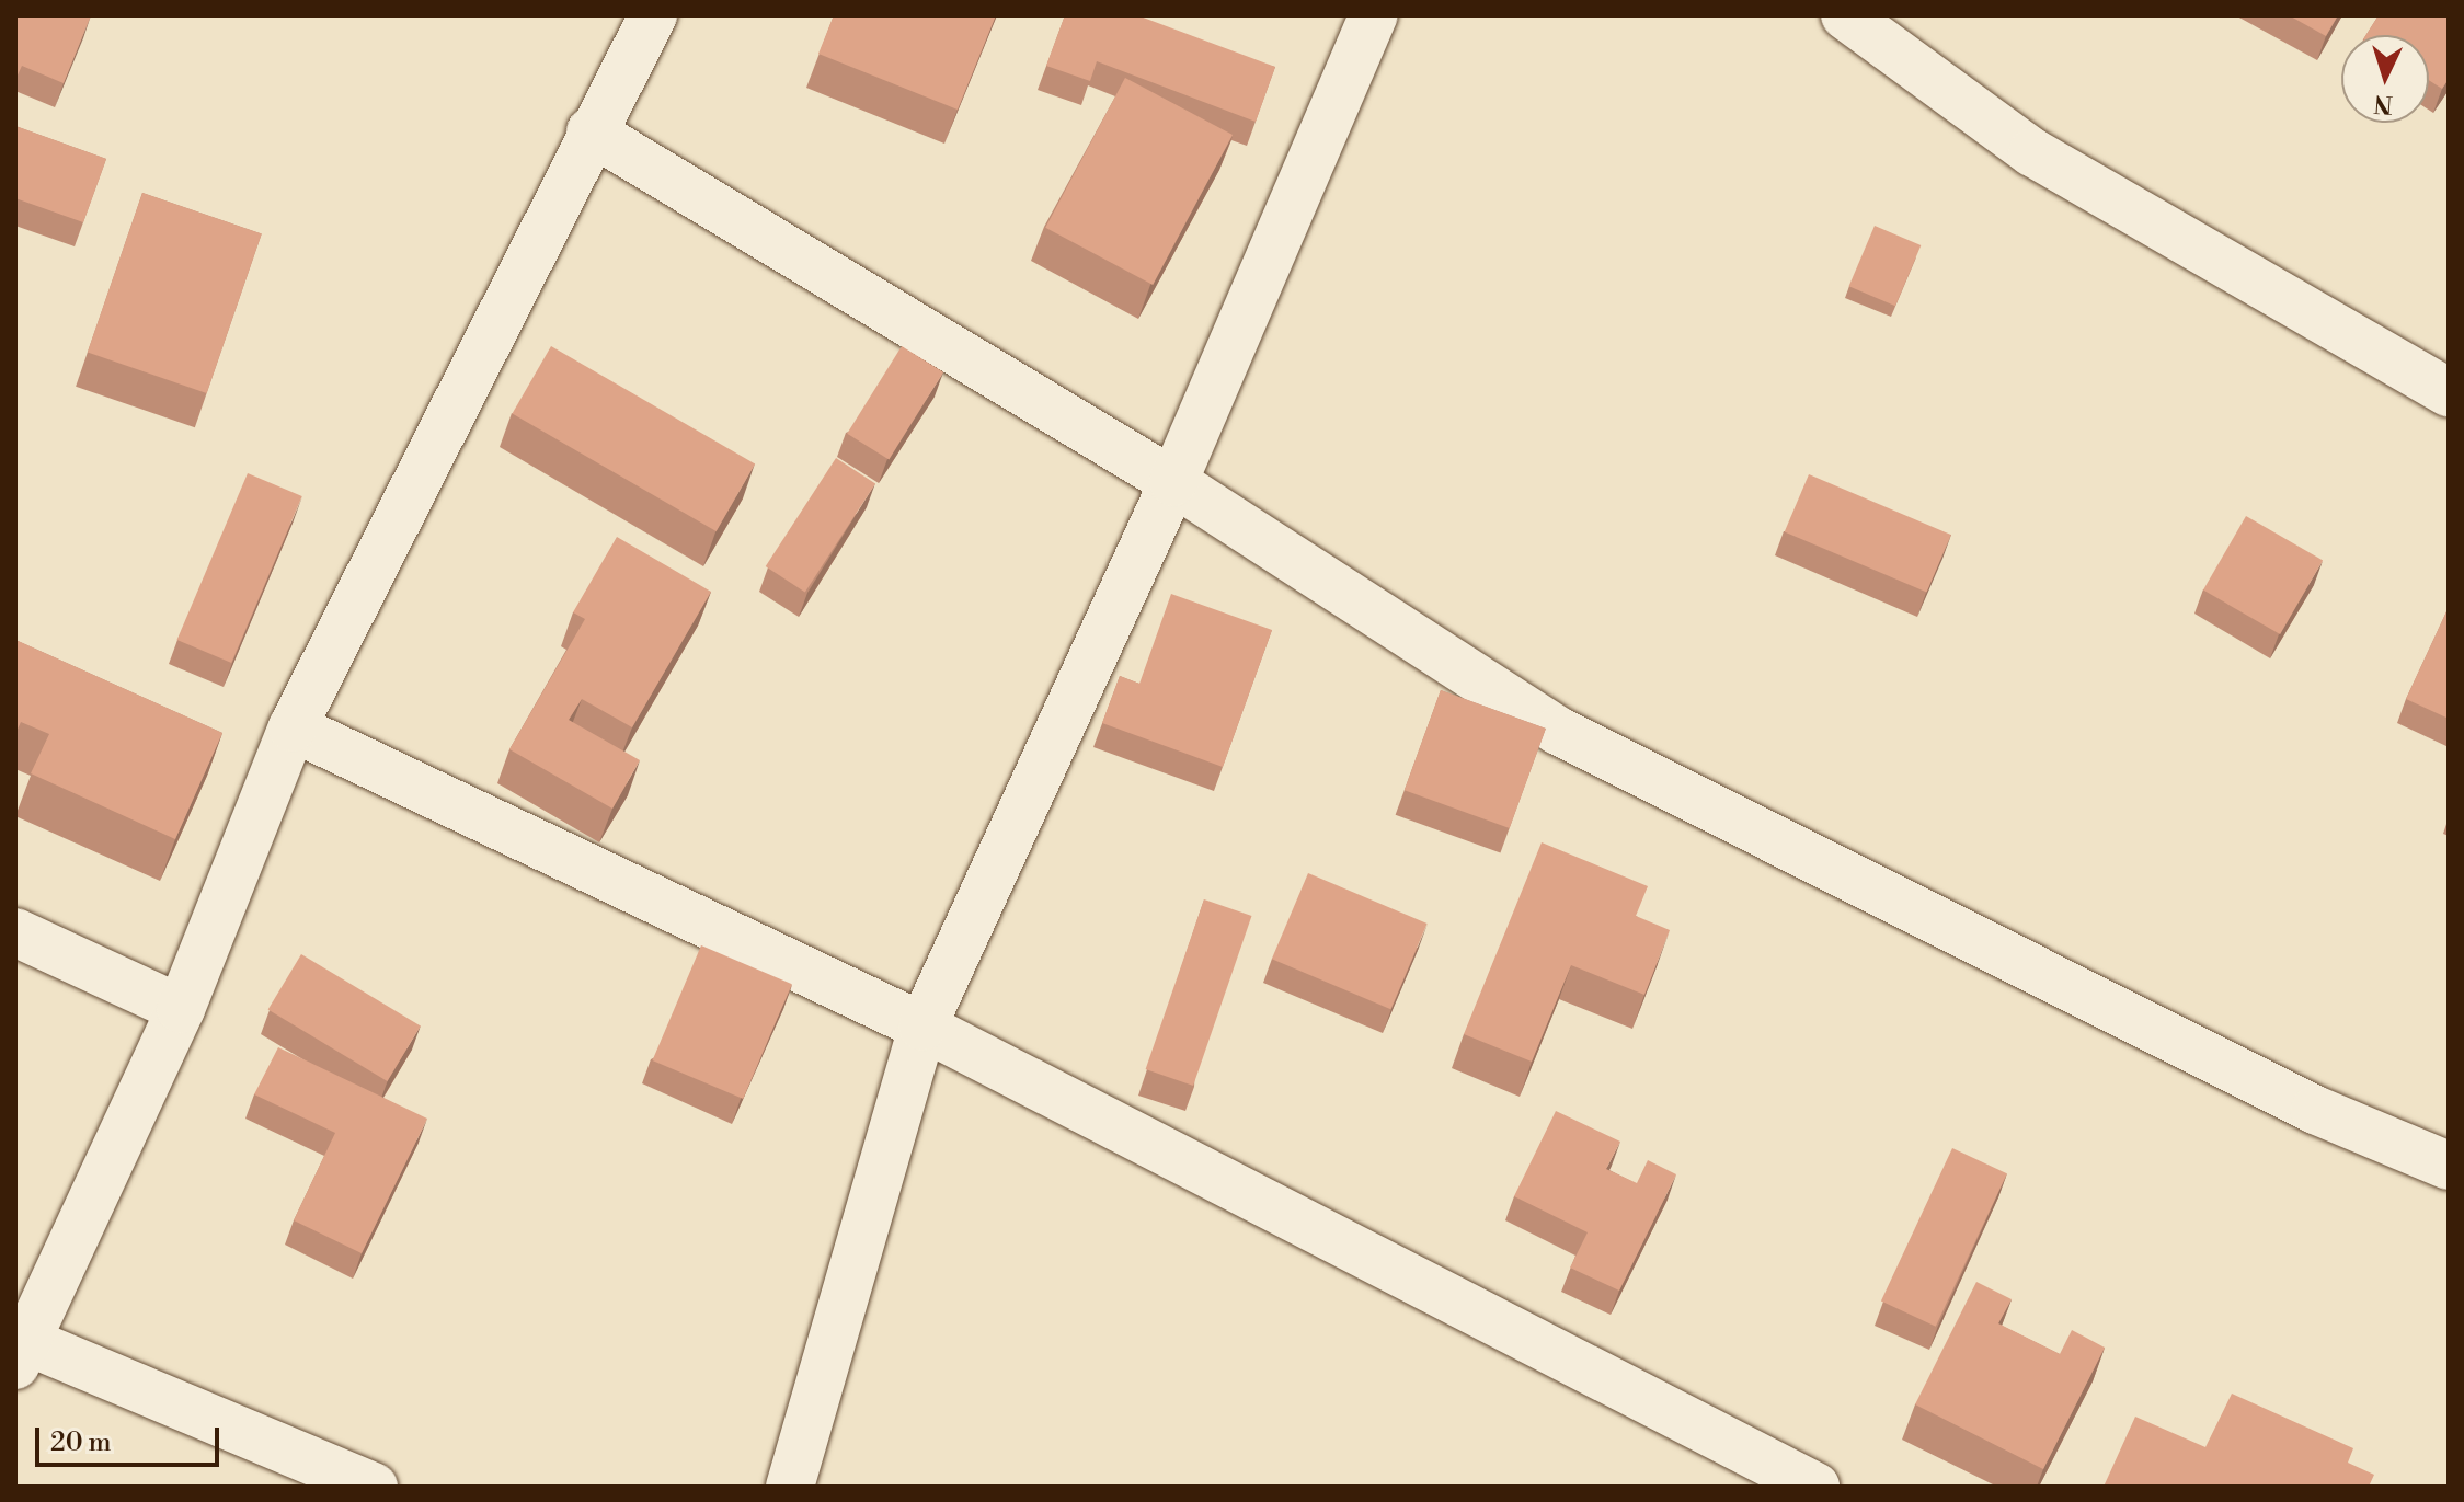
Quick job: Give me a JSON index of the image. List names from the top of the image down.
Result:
{
  "scale_bar": "20 m",
  "north": "bottom"
}
